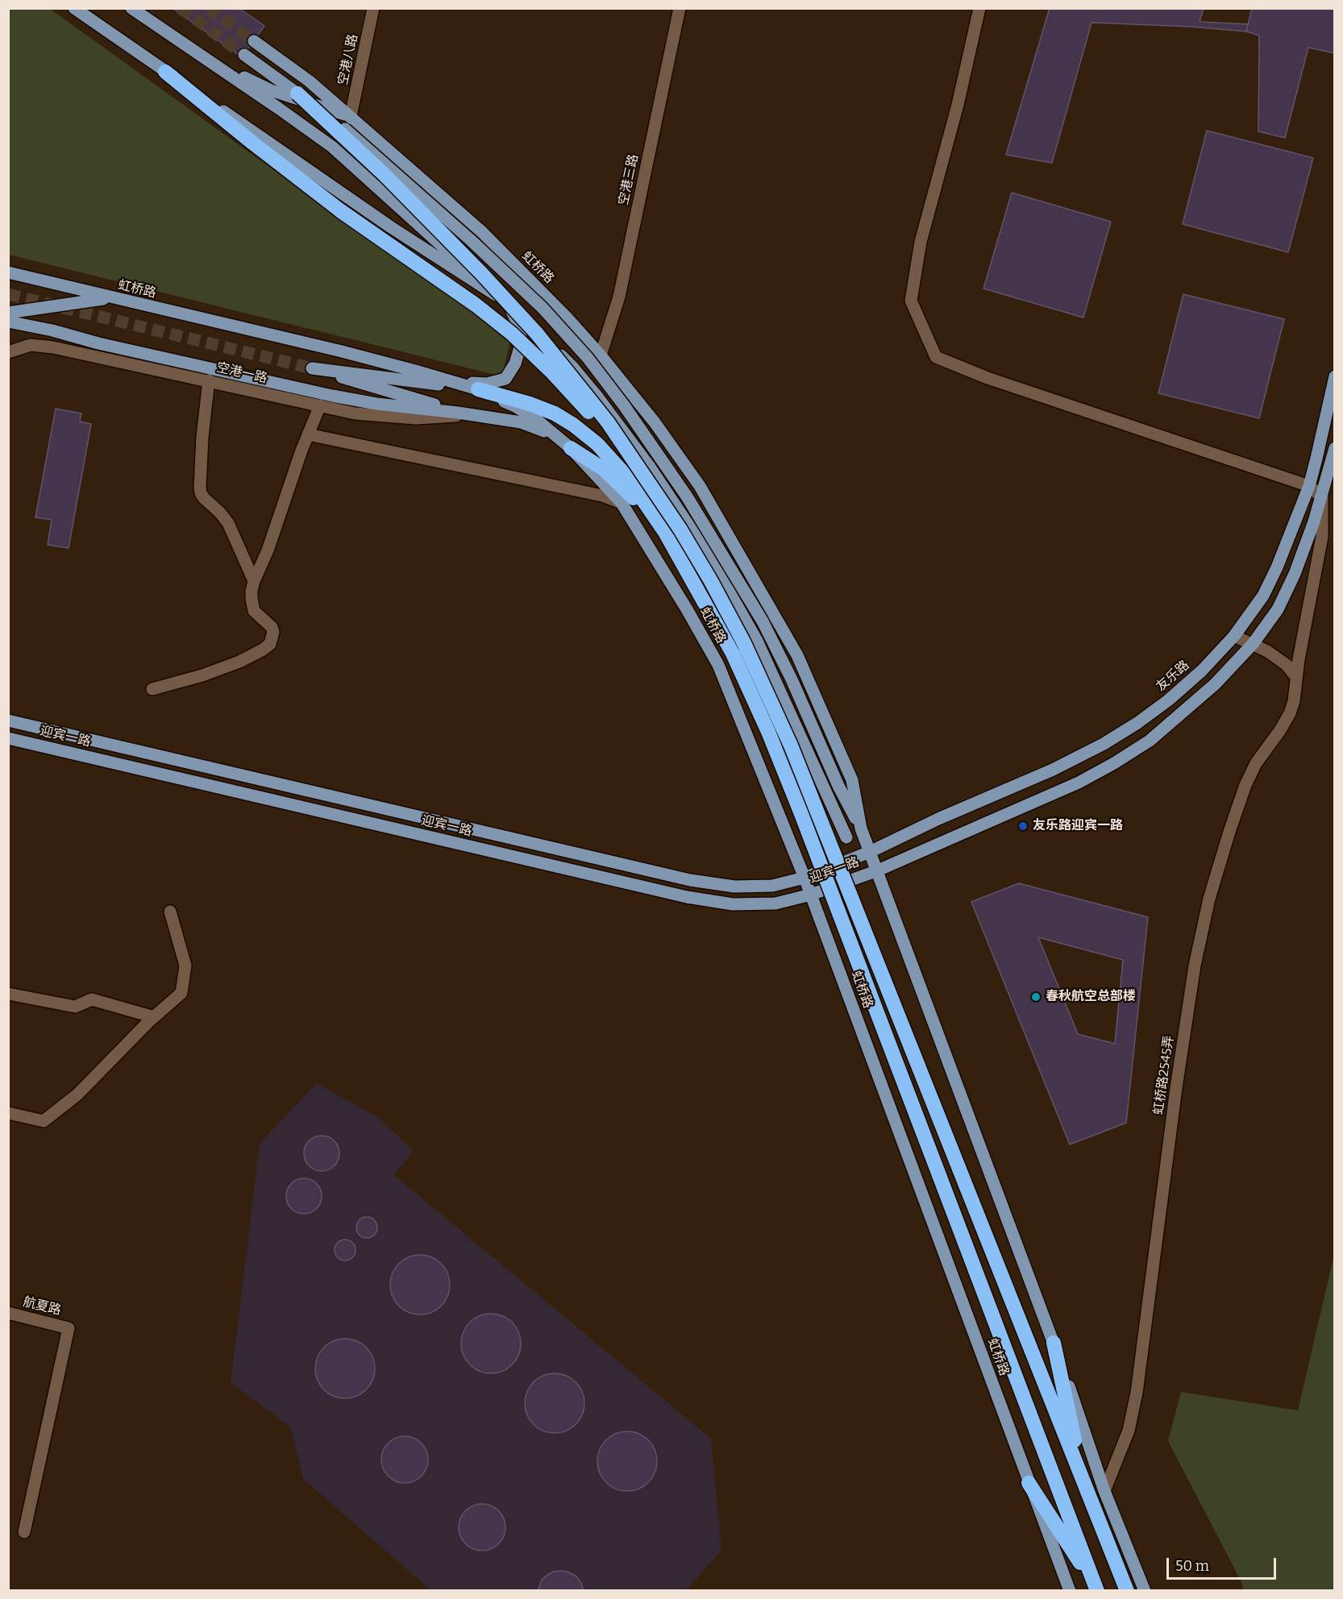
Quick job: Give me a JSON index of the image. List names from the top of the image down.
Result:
{
  "streets": {
    "main road": ["虹桥路", "友乐路", "迎宾一路"],
    "street": [
      "空港八路",
      "空港三路",
      "空港一路",
      "虹桥路2545弄",
      "航夏路"
    ]
  },
  "crossings": [
    ["空港八路", "虹桥路"],
    ["空港三路", "虹桥路"],
    ["虹桥路", "空港一路"],
    ["虹桥路", "友乐路"],
    ["虹桥路", "迎宾一路"],
    ["虹桥路", "虹桥路2545弄"],
    ["友乐路", "迎宾一路"]
  ],
  "places": ["友乐路迎宾一路", "春秋航空总部楼"],
  "scale_bar": "50 m"
}
